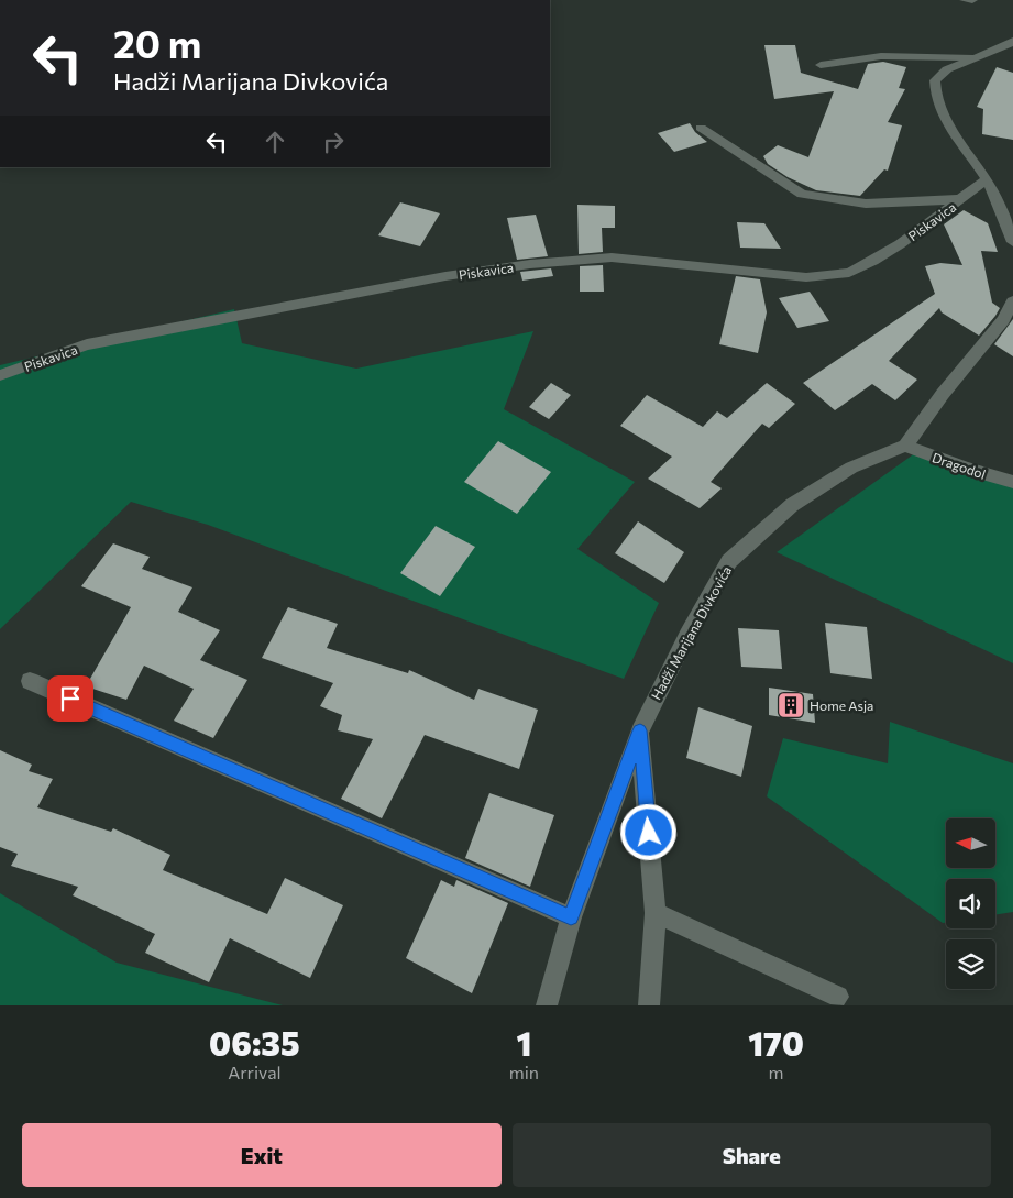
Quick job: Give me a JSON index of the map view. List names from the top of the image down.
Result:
{
  "streets": {
    "street": ["Piskavica", "Dragodol", "Hadži Marijana Divkovića"]
  },
  "crossings": [
    ["Dragodol", "Hadži Marijana Divkovića"]
  ],
  "places": {
    "building": ["Home Asja"]
  },
  "north": "left",
  "page": {
    "turn": ["20 m", "Hadži Marijana Divkovića"],
    "eta": [
      "06:35",
      "Arrival",
      "1",
      "min",
      "170",
      "m"
    ],
    "buttons": ["Exit", "Share"]
  }
}
